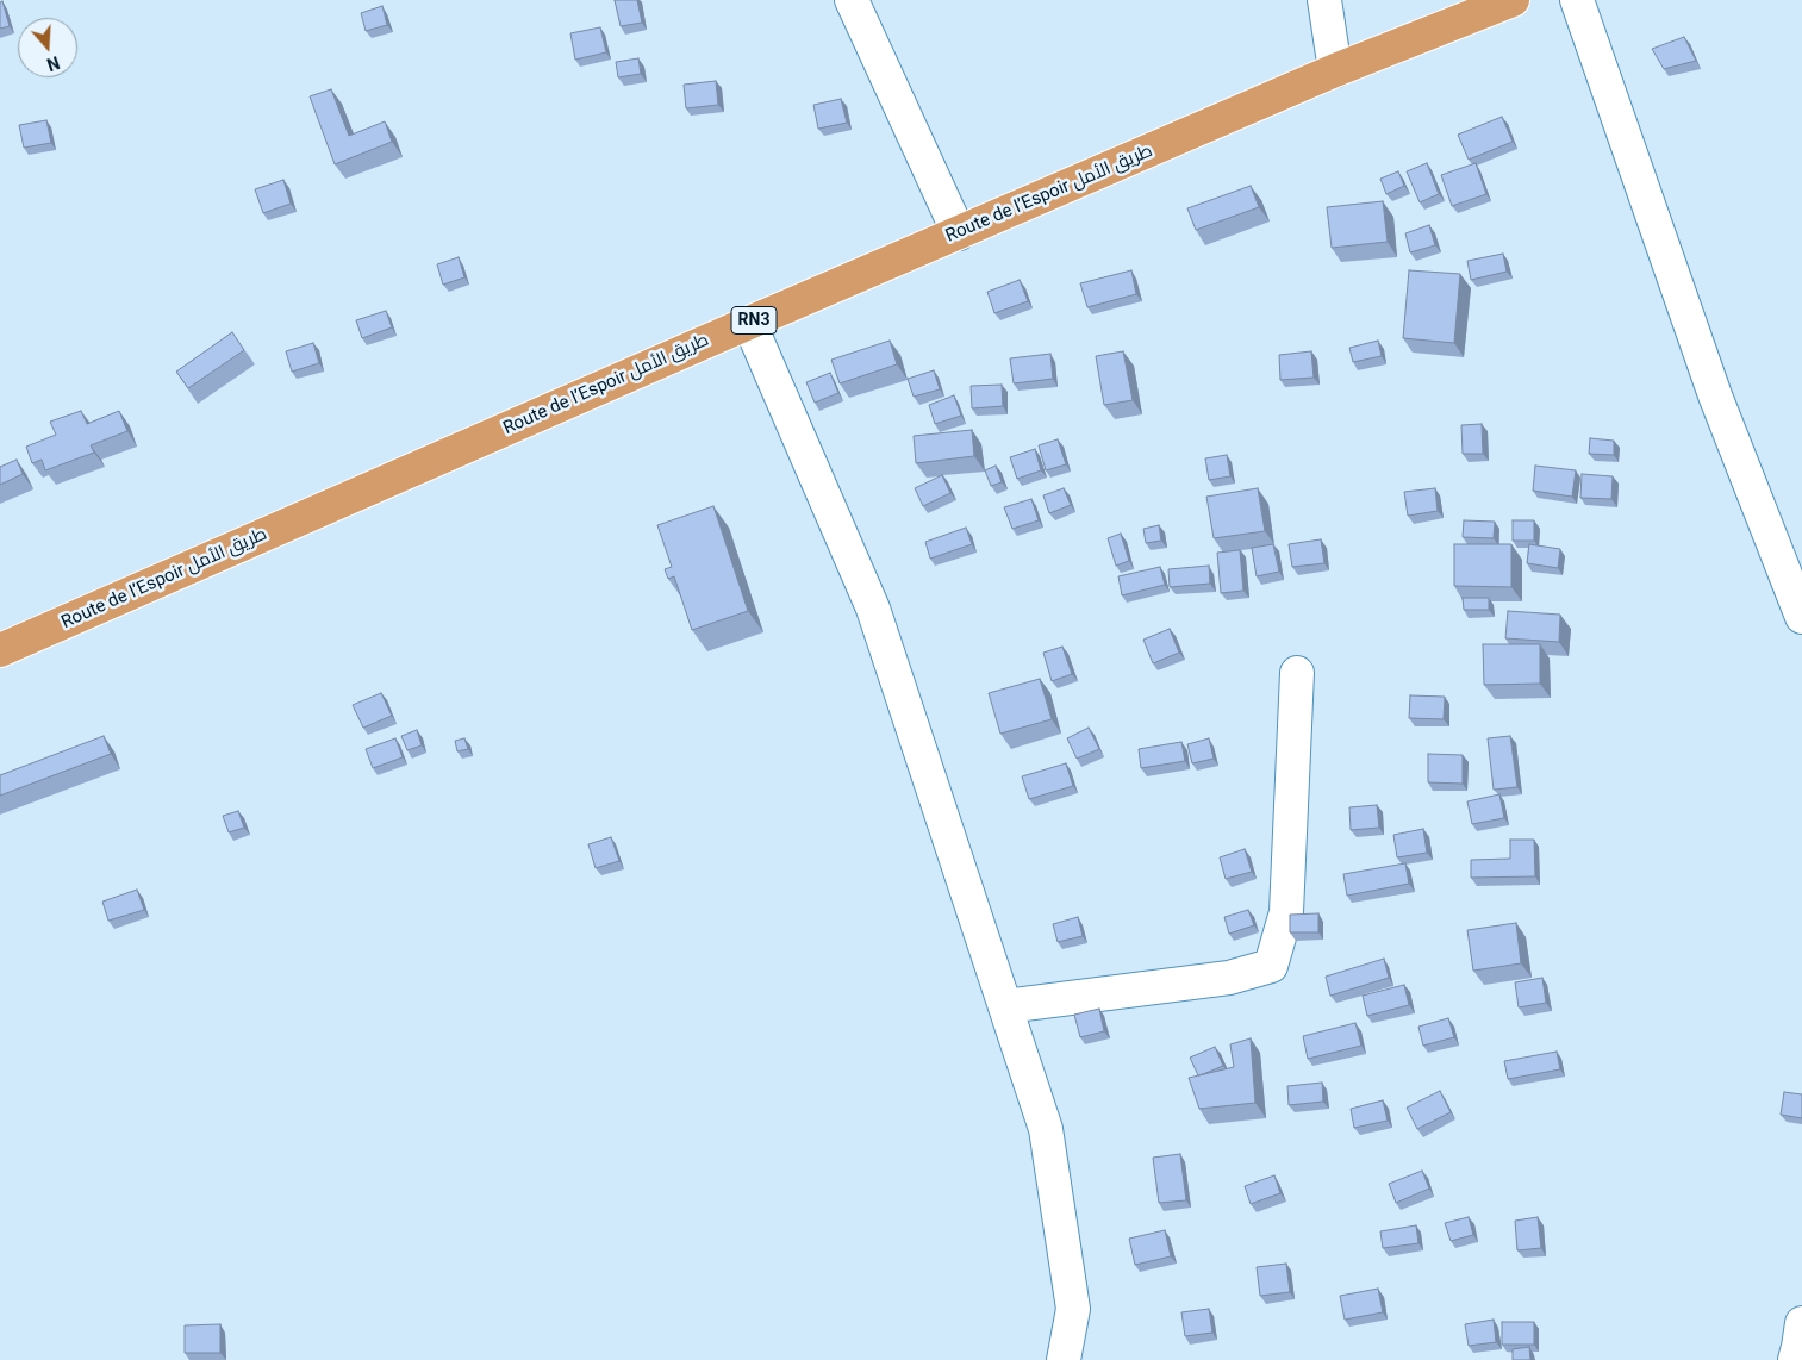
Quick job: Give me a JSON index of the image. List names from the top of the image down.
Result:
{
  "streets": {
    "highway": ["Route de l’Espoir طريق الأمل", "RN3"]
  },
  "north": "bottom"
}
